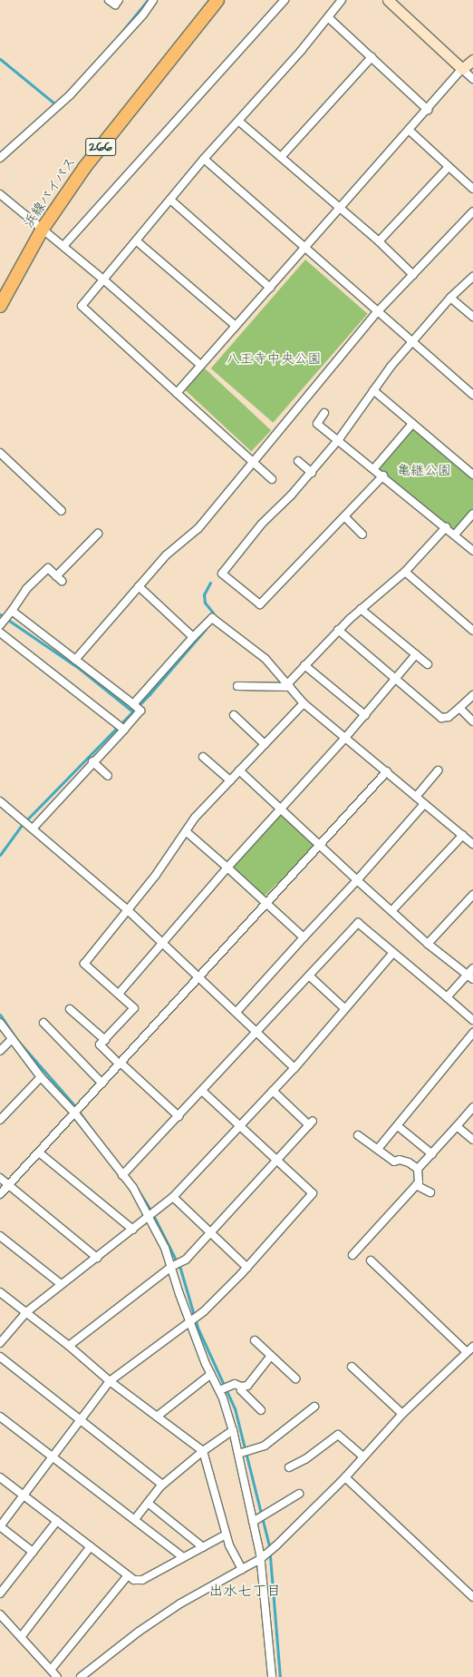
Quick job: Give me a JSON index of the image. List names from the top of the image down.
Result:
{
  "streets": {
    "highway": ["266", "浜線バイパス"]
  },
  "districts": ["出水七丁目"],
  "parks": ["八王寺中央公園", "亀継公園"]
}
